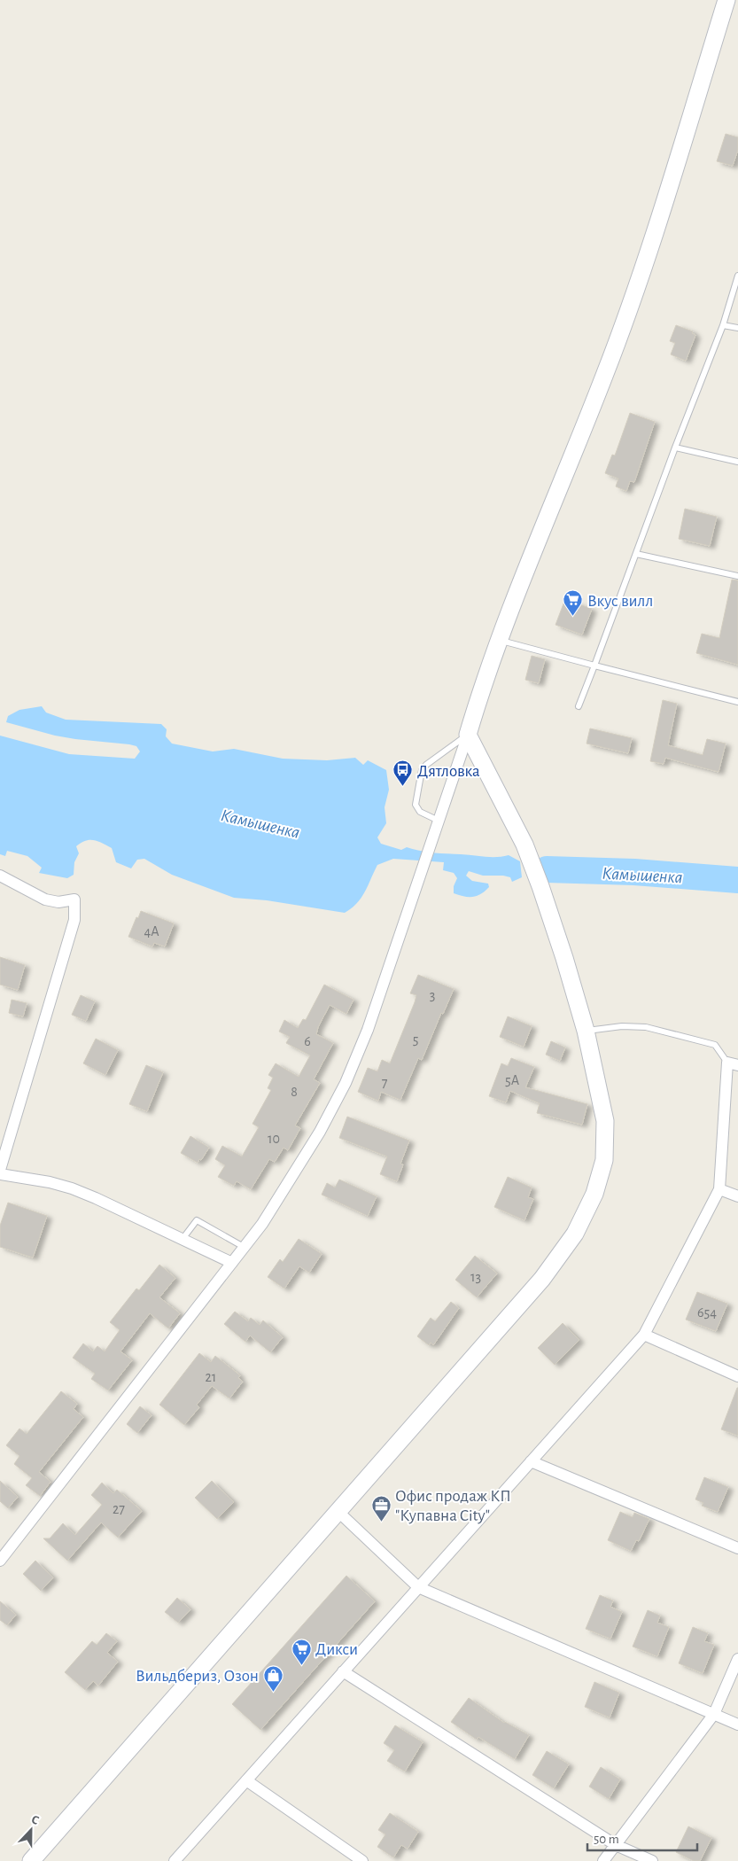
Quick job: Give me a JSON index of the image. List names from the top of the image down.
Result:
{
  "water": ["Камышенка"],
  "places": {
    "supermarket": ["Вкус вилл", "Дикси"],
    "bus stop": ["Дятловка"],
    "office": ["Офис продаж КП \"Купавна City\""],
    "shop": ["Вильдбериз, Озон"]
  },
  "house_numbers": [
    "4А",
    "3",
    "5",
    "6",
    "5А",
    "7",
    "8",
    "10",
    "13",
    "654",
    "21",
    "27"
  ],
  "scale_bar": "50 m",
  "north": "top"
}
